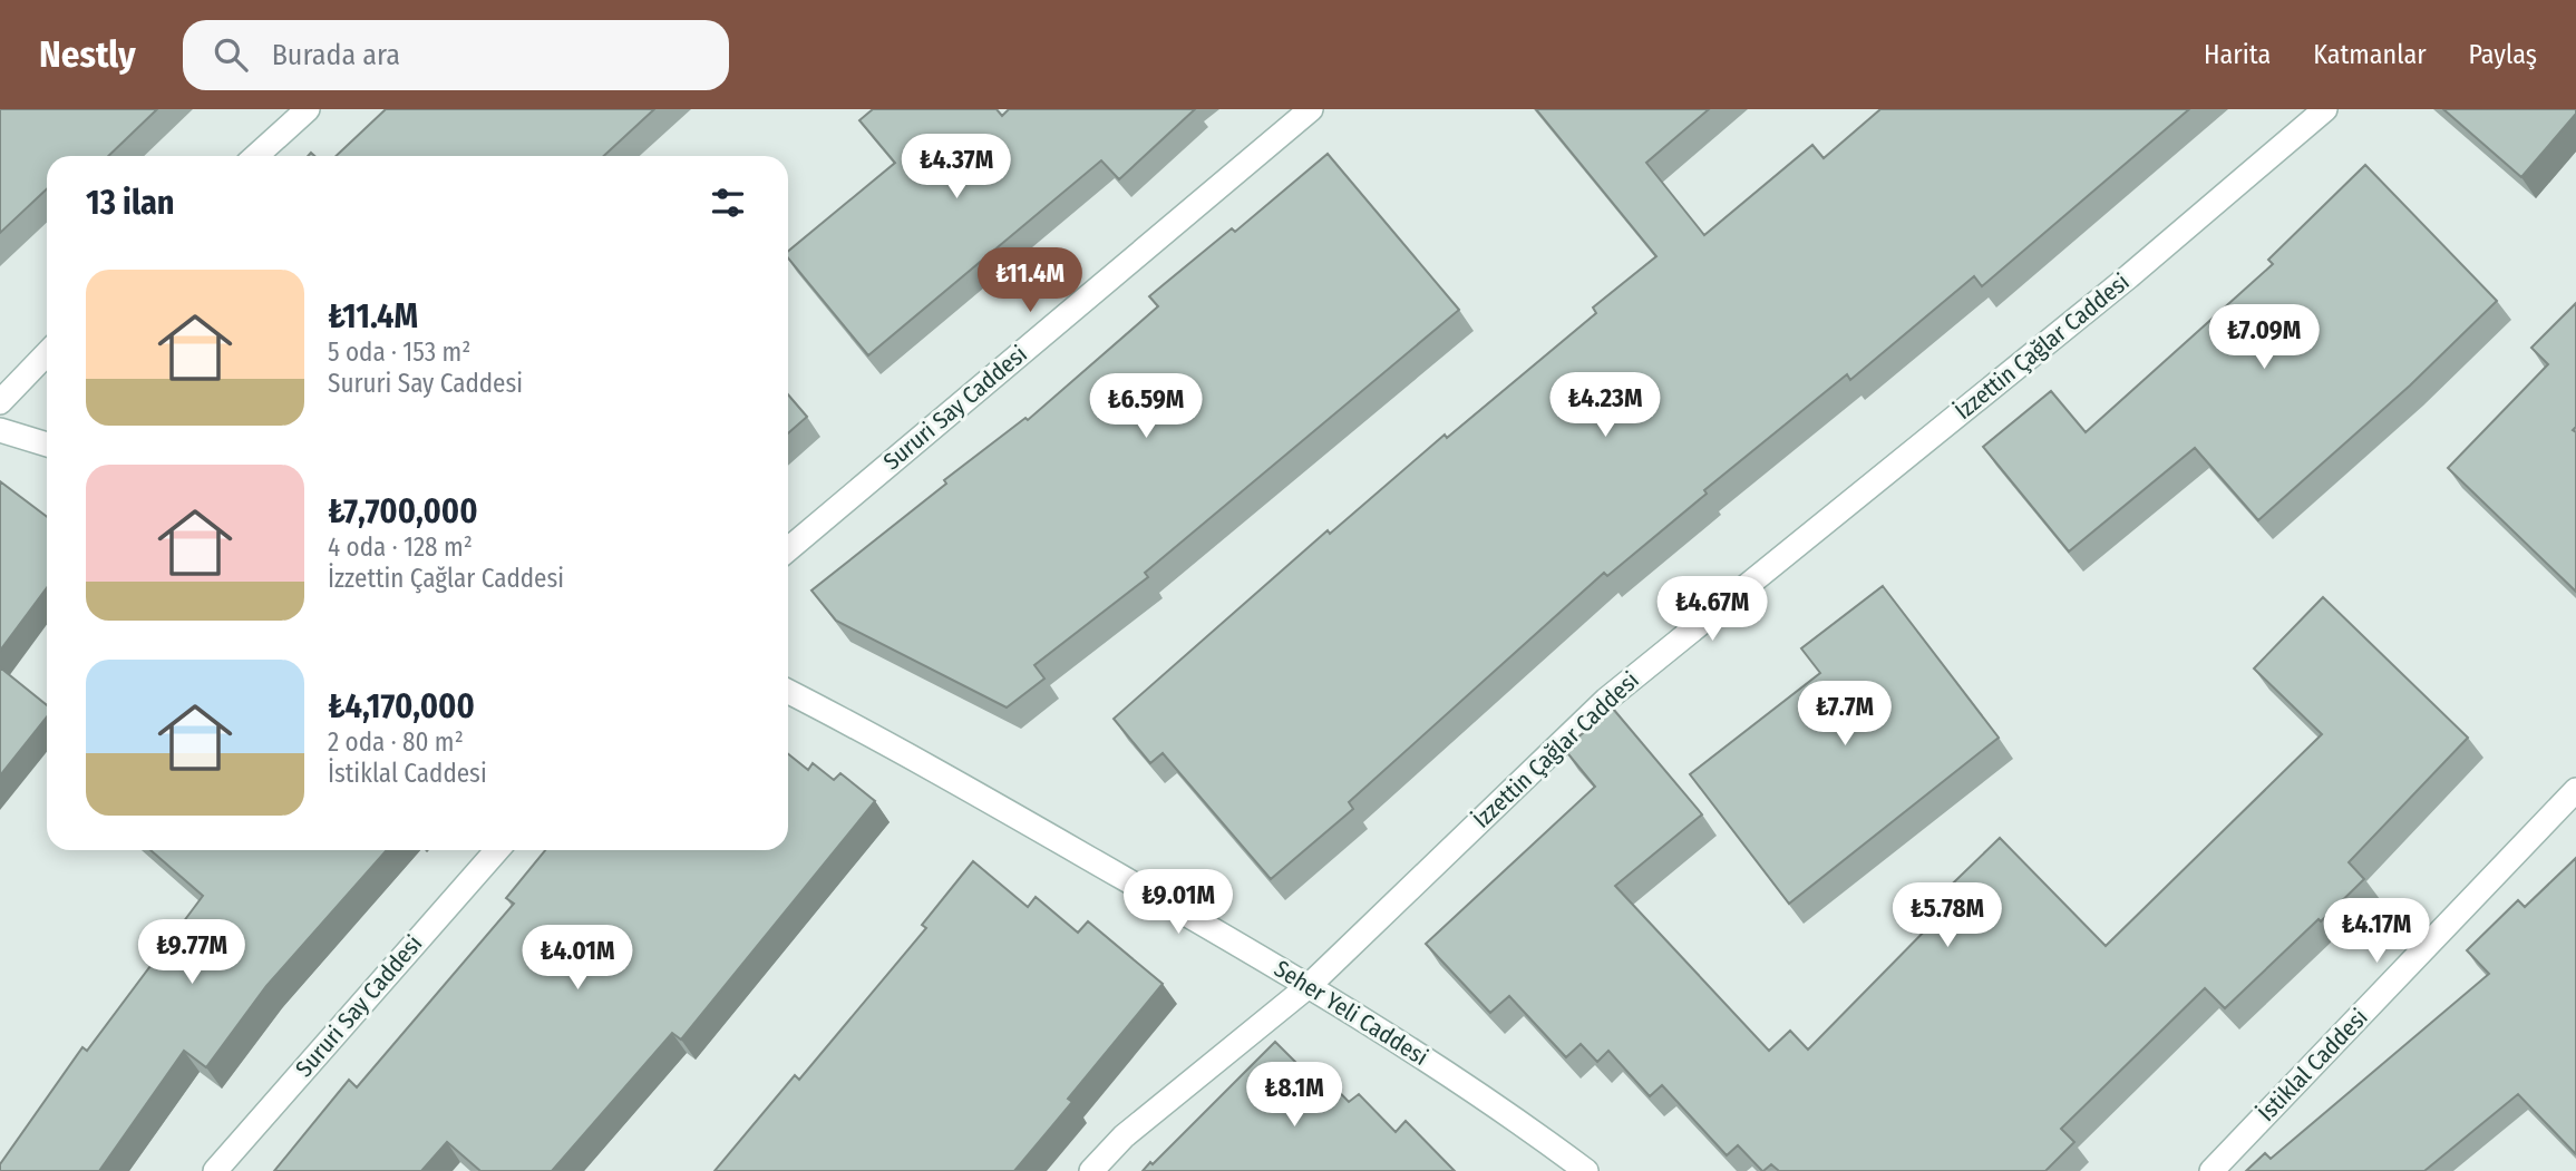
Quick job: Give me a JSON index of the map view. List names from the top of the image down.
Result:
{
  "streets": {
    "street": [
      "İzzettin Çağlar Caddesi",
      "Sururi Say Caddesi",
      "Seher Yeli Caddesi",
      "İstiklal Caddesi"
    ]
  },
  "crossings": [
    ["İzzettin Çağlar Caddesi", "Seher Yeli Caddesi"]
  ],
  "page": {
    "header": "Nestly",
    "search": "Burada ara",
    "nav": ["Harita", "Katmanlar", "Paylaş"],
    "price": [
      "₺4.37M",
      "₺11.4M",
      "₺7.09M",
      "₺4.23M",
      "₺6.59M",
      "₺4.67M",
      "₺7.7M",
      "₺9.01M",
      "₺5.78M",
      "₺4.17M",
      "₺9.77M",
      "₺4.01M",
      "₺8.1M"
    ],
    "heading": "13 ilan",
    "list": [
      {
        "name": "₺11.4M",
        "note": "5 oda · 153 m² · Sururi Say Caddesi"
      },
      {
        "name": "₺7,700,000",
        "note": "4 oda · 128 m² · İzzettin Çağlar Caddesi"
      },
      {
        "name": "₺4,170,000",
        "note": "2 oda · 80 m² · İstiklal Caddesi"
      }
    ]
  }
}
